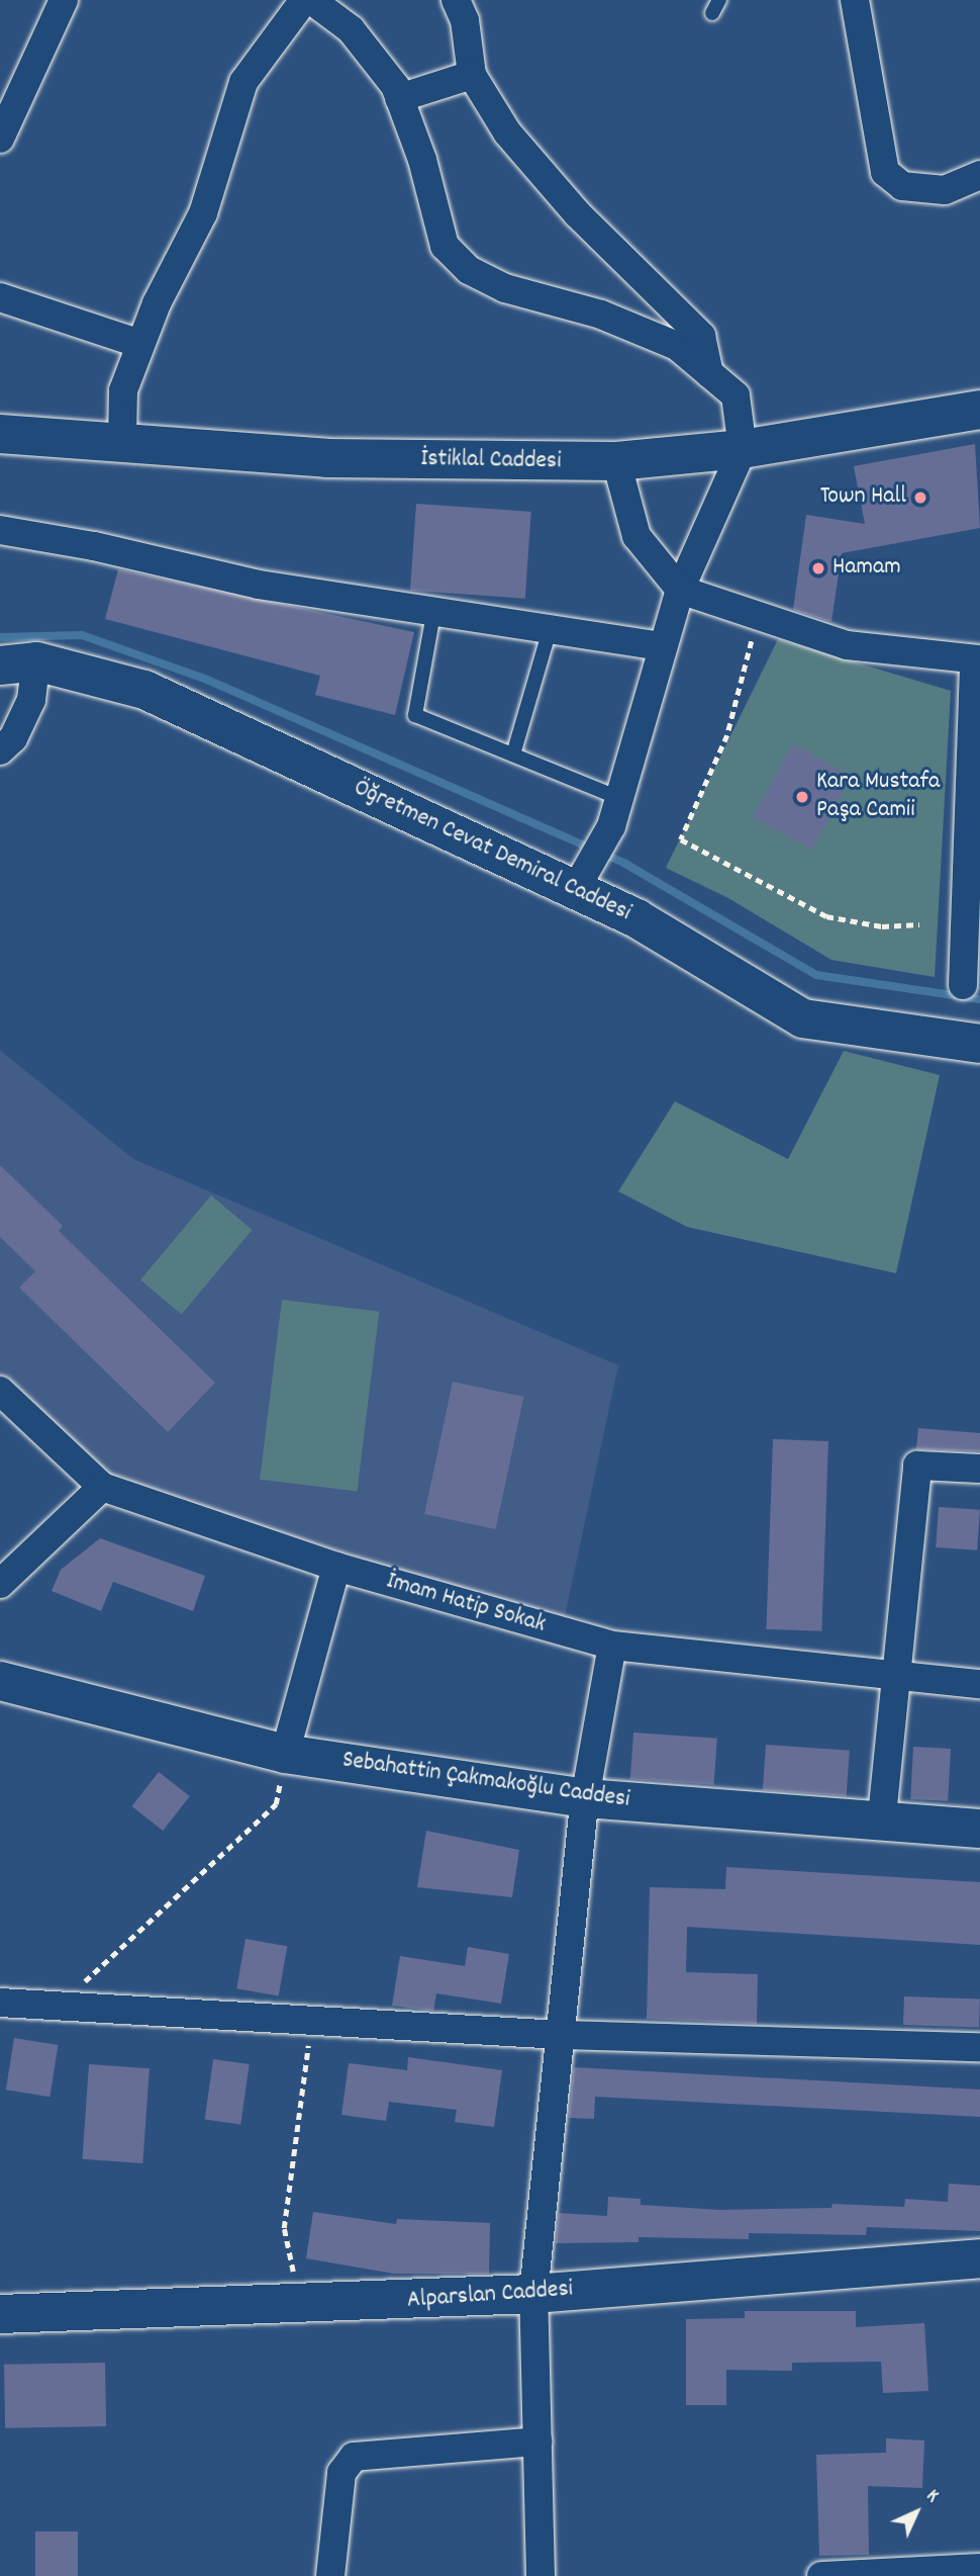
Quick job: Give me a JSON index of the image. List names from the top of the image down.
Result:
{
  "streets": {
    "main road": [
      "İstiklal Caddesi",
      "Öğretmen Cevat Demiral Caddesi",
      "Sebahattin Çakmakoğlu Caddesi",
      "Alparslan Caddesi"
    ],
    "street": ["İmam Hatip Sokak"]
  },
  "places": ["Town Hall", "Hamam", "Kara Mustafa Paşa Camii"],
  "north": "top right"
}
